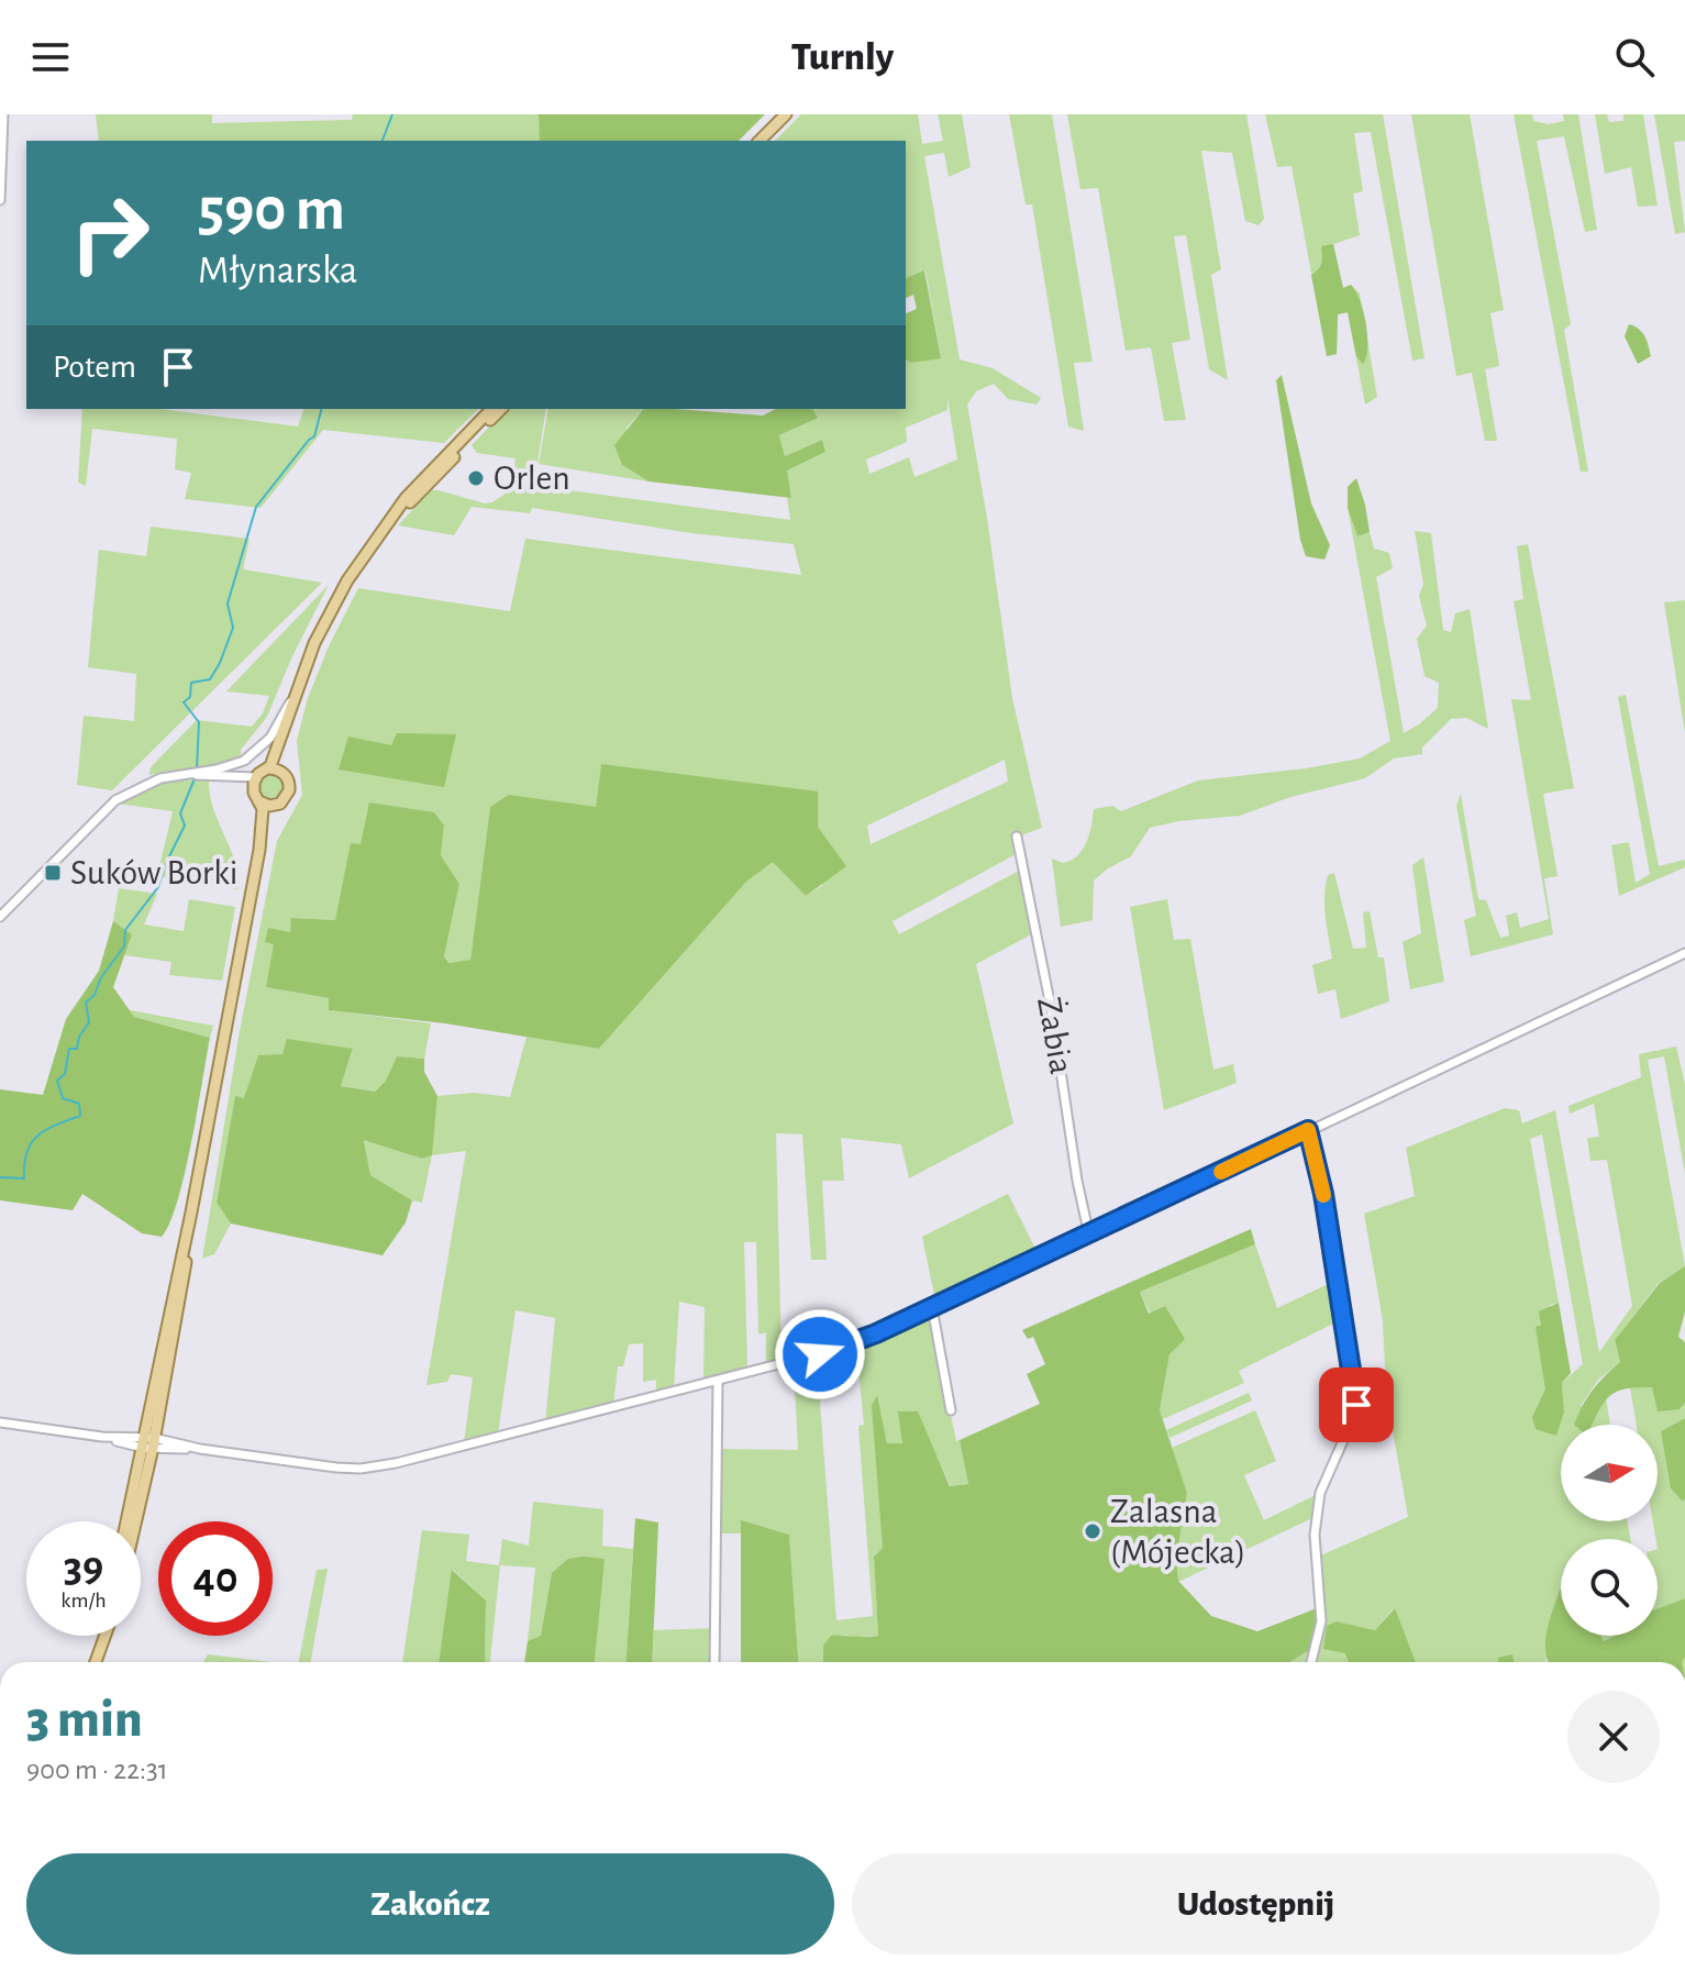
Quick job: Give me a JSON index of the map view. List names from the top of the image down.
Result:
{
  "streets": {
    "street": ["Żabia"]
  },
  "places": {
    "other": ["Orlen", "Zalasna (Mójecka)"],
    "transit": ["Suków Borki"]
  },
  "north": "right",
  "page": {
    "header": "Turnly",
    "turn": ["590 m", "Młynarska"],
    "then": "Potem",
    "speed": "39 km/h",
    "limit": "40",
    "heading": ["3 min", "900 m · 22:31"],
    "buttons": ["Zakończ", "Udostępnij"]
  }
}
